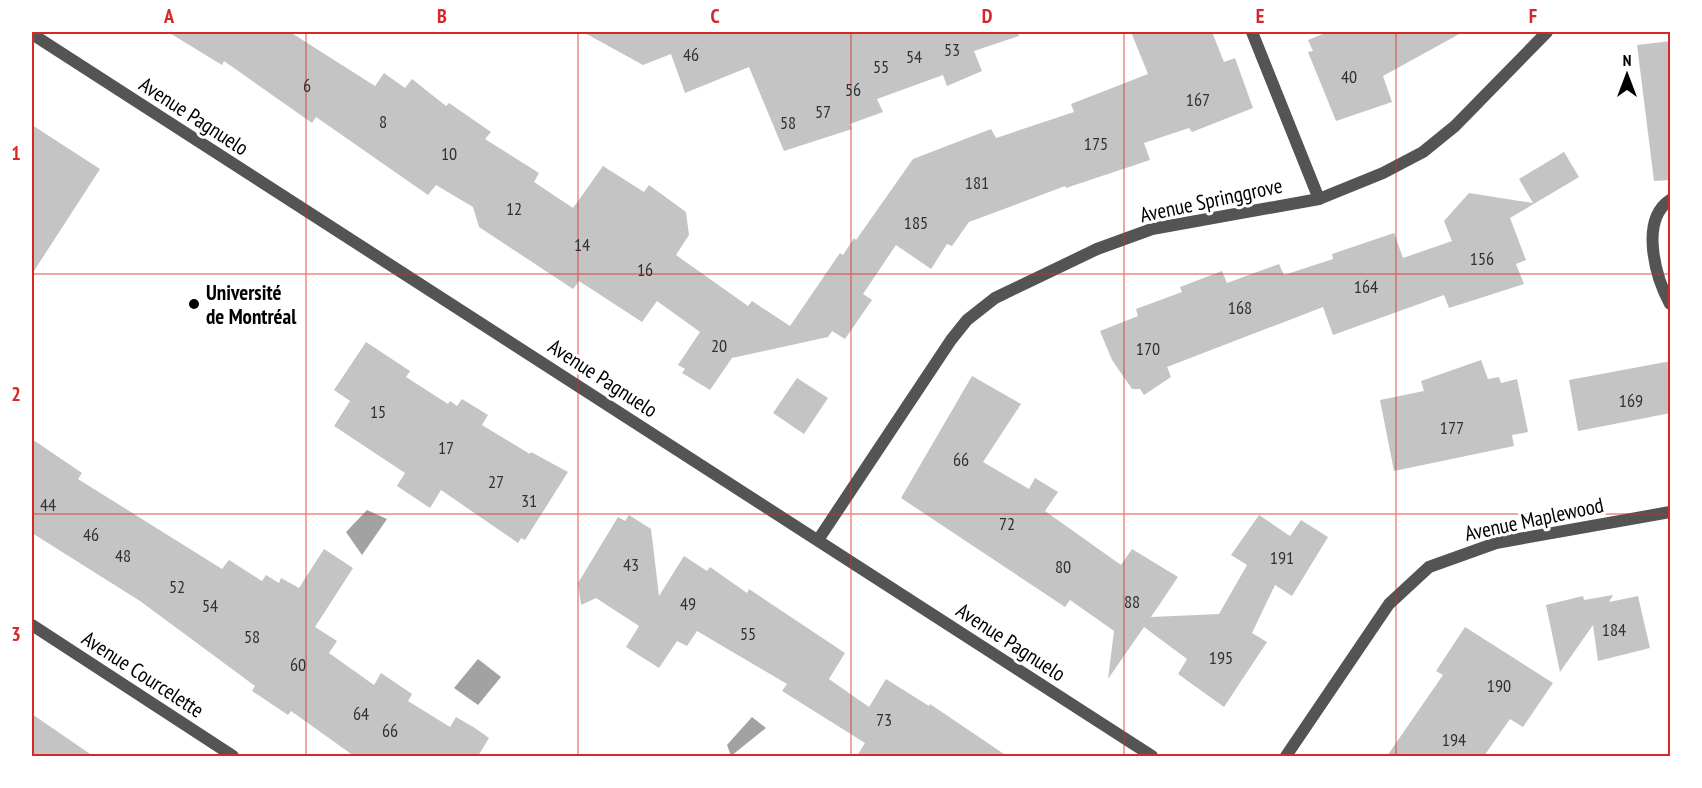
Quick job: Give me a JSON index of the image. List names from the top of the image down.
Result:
{
  "streets": {
    "street": [
      "Avenue Pagnuelo",
      "Avenue Springgrove",
      "Avenue Maplewood",
      "Avenue Courcelette"
    ]
  },
  "crossings": [
    ["Avenue Pagnuelo", "Avenue Springgrove"]
  ],
  "places": ["Université de Montréal"],
  "house_numbers": [
    "53",
    "46",
    "54",
    "55",
    "40",
    "6",
    "56",
    "167",
    "57",
    "8",
    "58",
    "175",
    "10",
    "181",
    "12",
    "185",
    "14",
    "156",
    "16",
    "164",
    "168",
    "20",
    "170",
    "169",
    "15",
    "177",
    "17",
    "66",
    "27",
    "31",
    "44",
    "72",
    "46",
    "48",
    "191",
    "43",
    "80",
    "52",
    "88",
    "49",
    "54",
    "184",
    "55",
    "58",
    "195",
    "60",
    "190",
    "64",
    "73",
    "66",
    "194"
  ],
  "north": "top",
  "grid": {
    "columns": [
      "A",
      "B",
      "C",
      "D",
      "E",
      "F"
    ],
    "rows": ["1", "2", "3"]
  }
}
